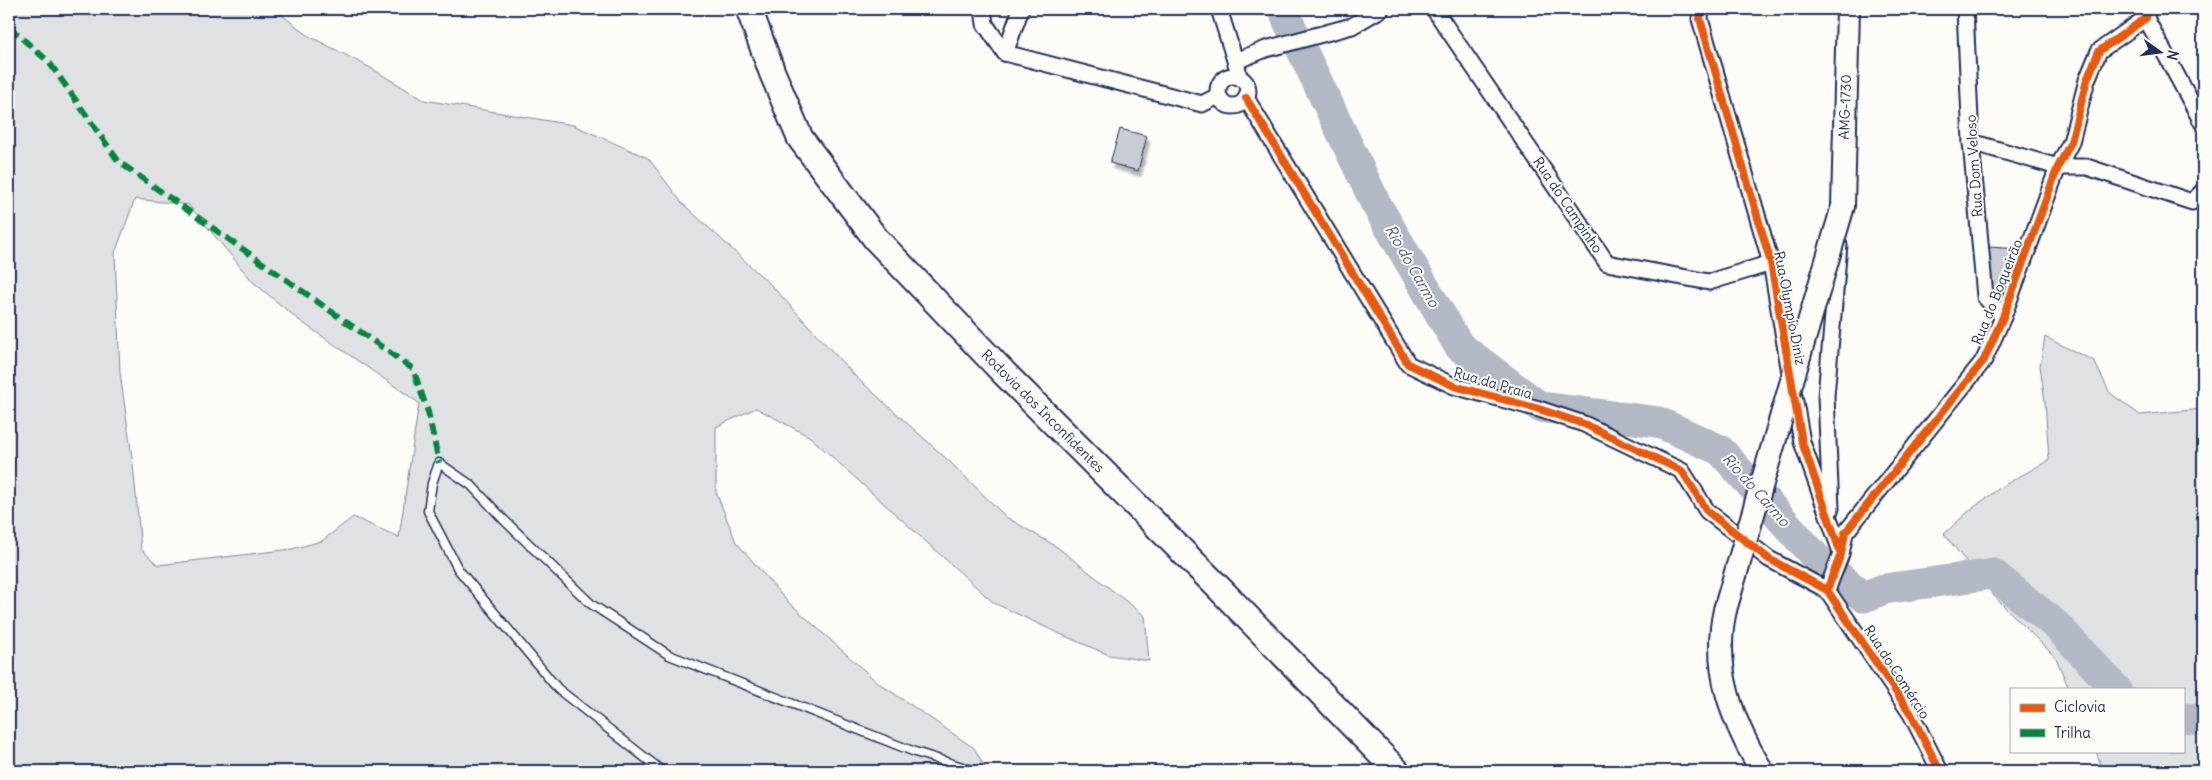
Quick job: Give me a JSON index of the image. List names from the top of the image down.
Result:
{
  "streets": {
    "main road": ["AMG-1730", "Rodovia dos Inconfidentes"],
    "street": [
      "Rua Dom Veloso",
      "Rua do Campinho",
      "Rua do Boqueirão",
      "Rua Olympio Diniz",
      "Rua da Praia",
      "Rua do Comércio"
    ]
  },
  "crossings": [
    ["Rua Dom Veloso", "Rua do Boqueirão"],
    ["Rua do Campinho", "Rua Olympio Diniz"],
    ["Rua do Boqueirão", "Rua Olympio Diniz"],
    ["Rua do Boqueirão", "Rua da Praia"],
    ["Rua do Boqueirão", "Rua do Comércio"],
    ["Rua da Praia", "Rua do Comércio"]
  ],
  "water": ["Rio do Carmo"],
  "legend": ["Ciclovia", "Trilha"],
  "north": "right"
}
